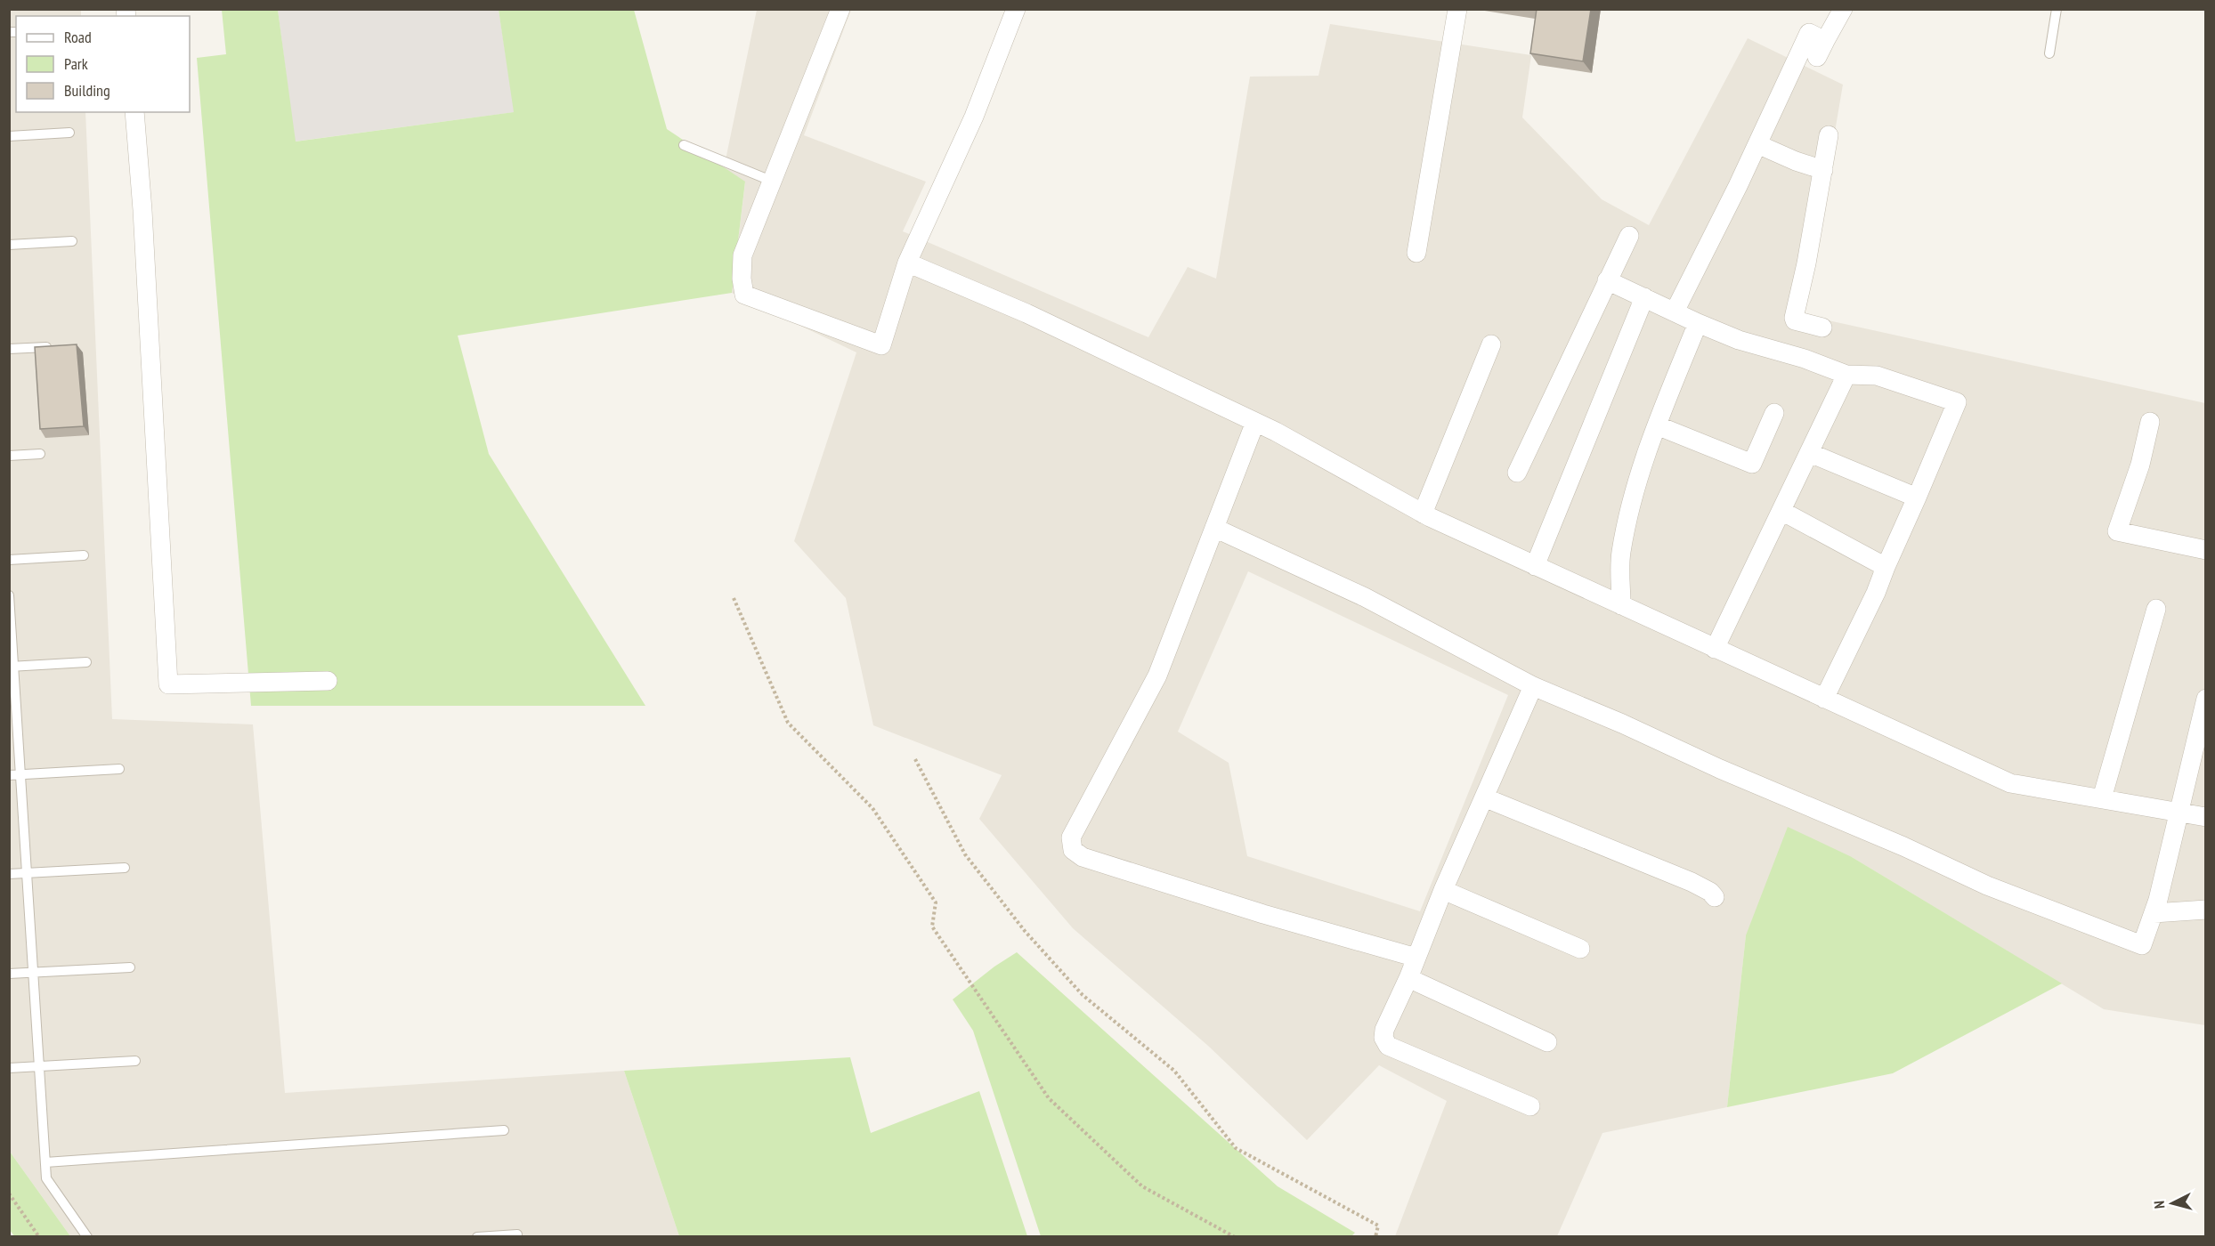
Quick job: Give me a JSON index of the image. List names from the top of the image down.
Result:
{
  "legend": ["Road", "Park", "Building"],
  "north": "left"
}
